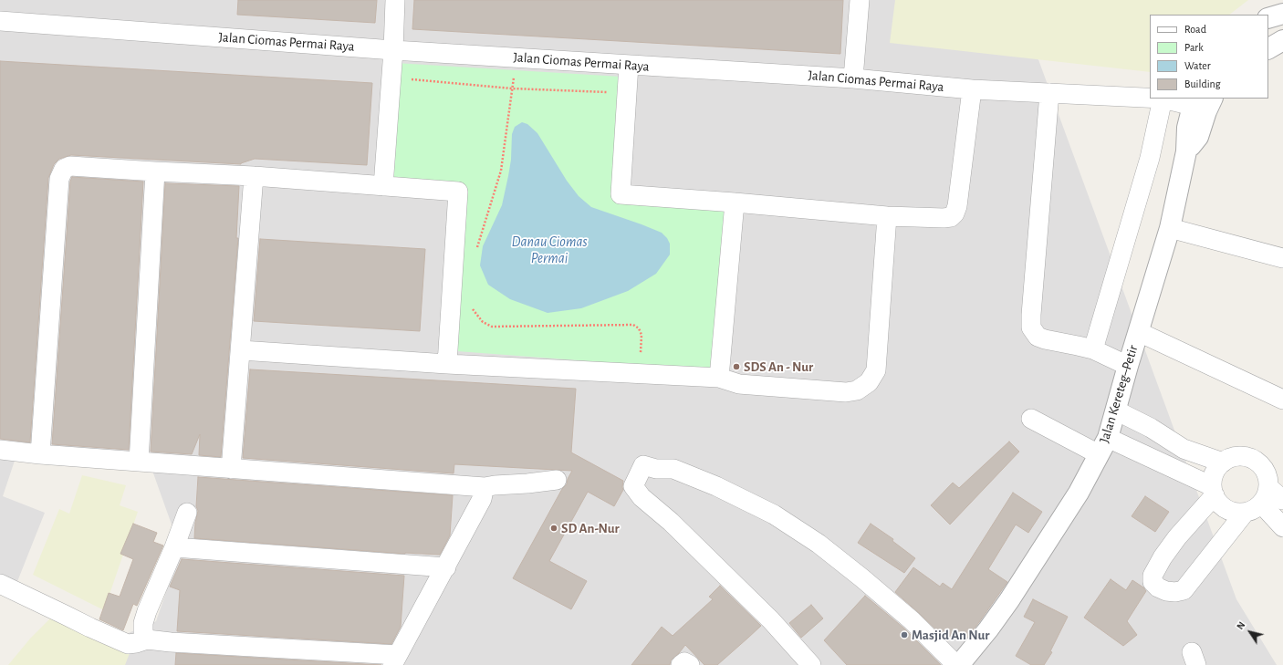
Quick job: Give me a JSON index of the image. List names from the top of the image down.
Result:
{
  "streets": {
    "street": ["Jalan Ciomas Permai Raya", "Jalan Kereteg–Petir"]
  },
  "crossings": [
    ["Jalan Ciomas Permai Raya", "Jalan Kereteg–Petir"]
  ],
  "water": ["Danau Ciomas Permai"],
  "places": ["SDS An - Nur", "SD An-Nur", "Masjid An Nur"],
  "legend": [
    "Road",
    "Park",
    "Water",
    "Building"
  ],
  "north": "top left"
}
